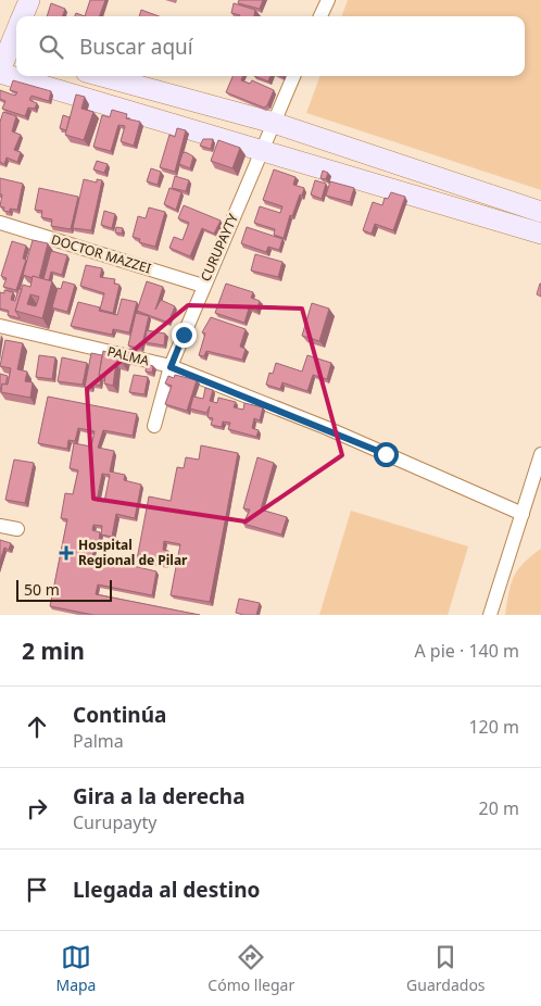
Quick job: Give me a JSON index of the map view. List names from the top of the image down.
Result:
{
  "streets": {
    "street": ["CURUPAYTY", "DOCTOR MAZZEI", "PALMA"]
  },
  "crossings": [
    ["CURUPAYTY", "DOCTOR MAZZEI"],
    ["CURUPAYTY", "PALMA"]
  ],
  "places": {
    "health": ["Hospital Regional de Pilar"]
  },
  "scale_bar": "50 m",
  "page": {
    "search": "Buscar aquí",
    "scale": "50 m",
    "heading": ["2 min", "A pie · 140 m"],
    "list": [
      ["Continúa", "Palma", "120 m"],
      ["Gira a la derecha", "Curupayty", "20 m"],
      "Llegada al destino"
    ],
    "nav": ["Mapa", "Cómo llegar", "Guardados"]
  }
}
